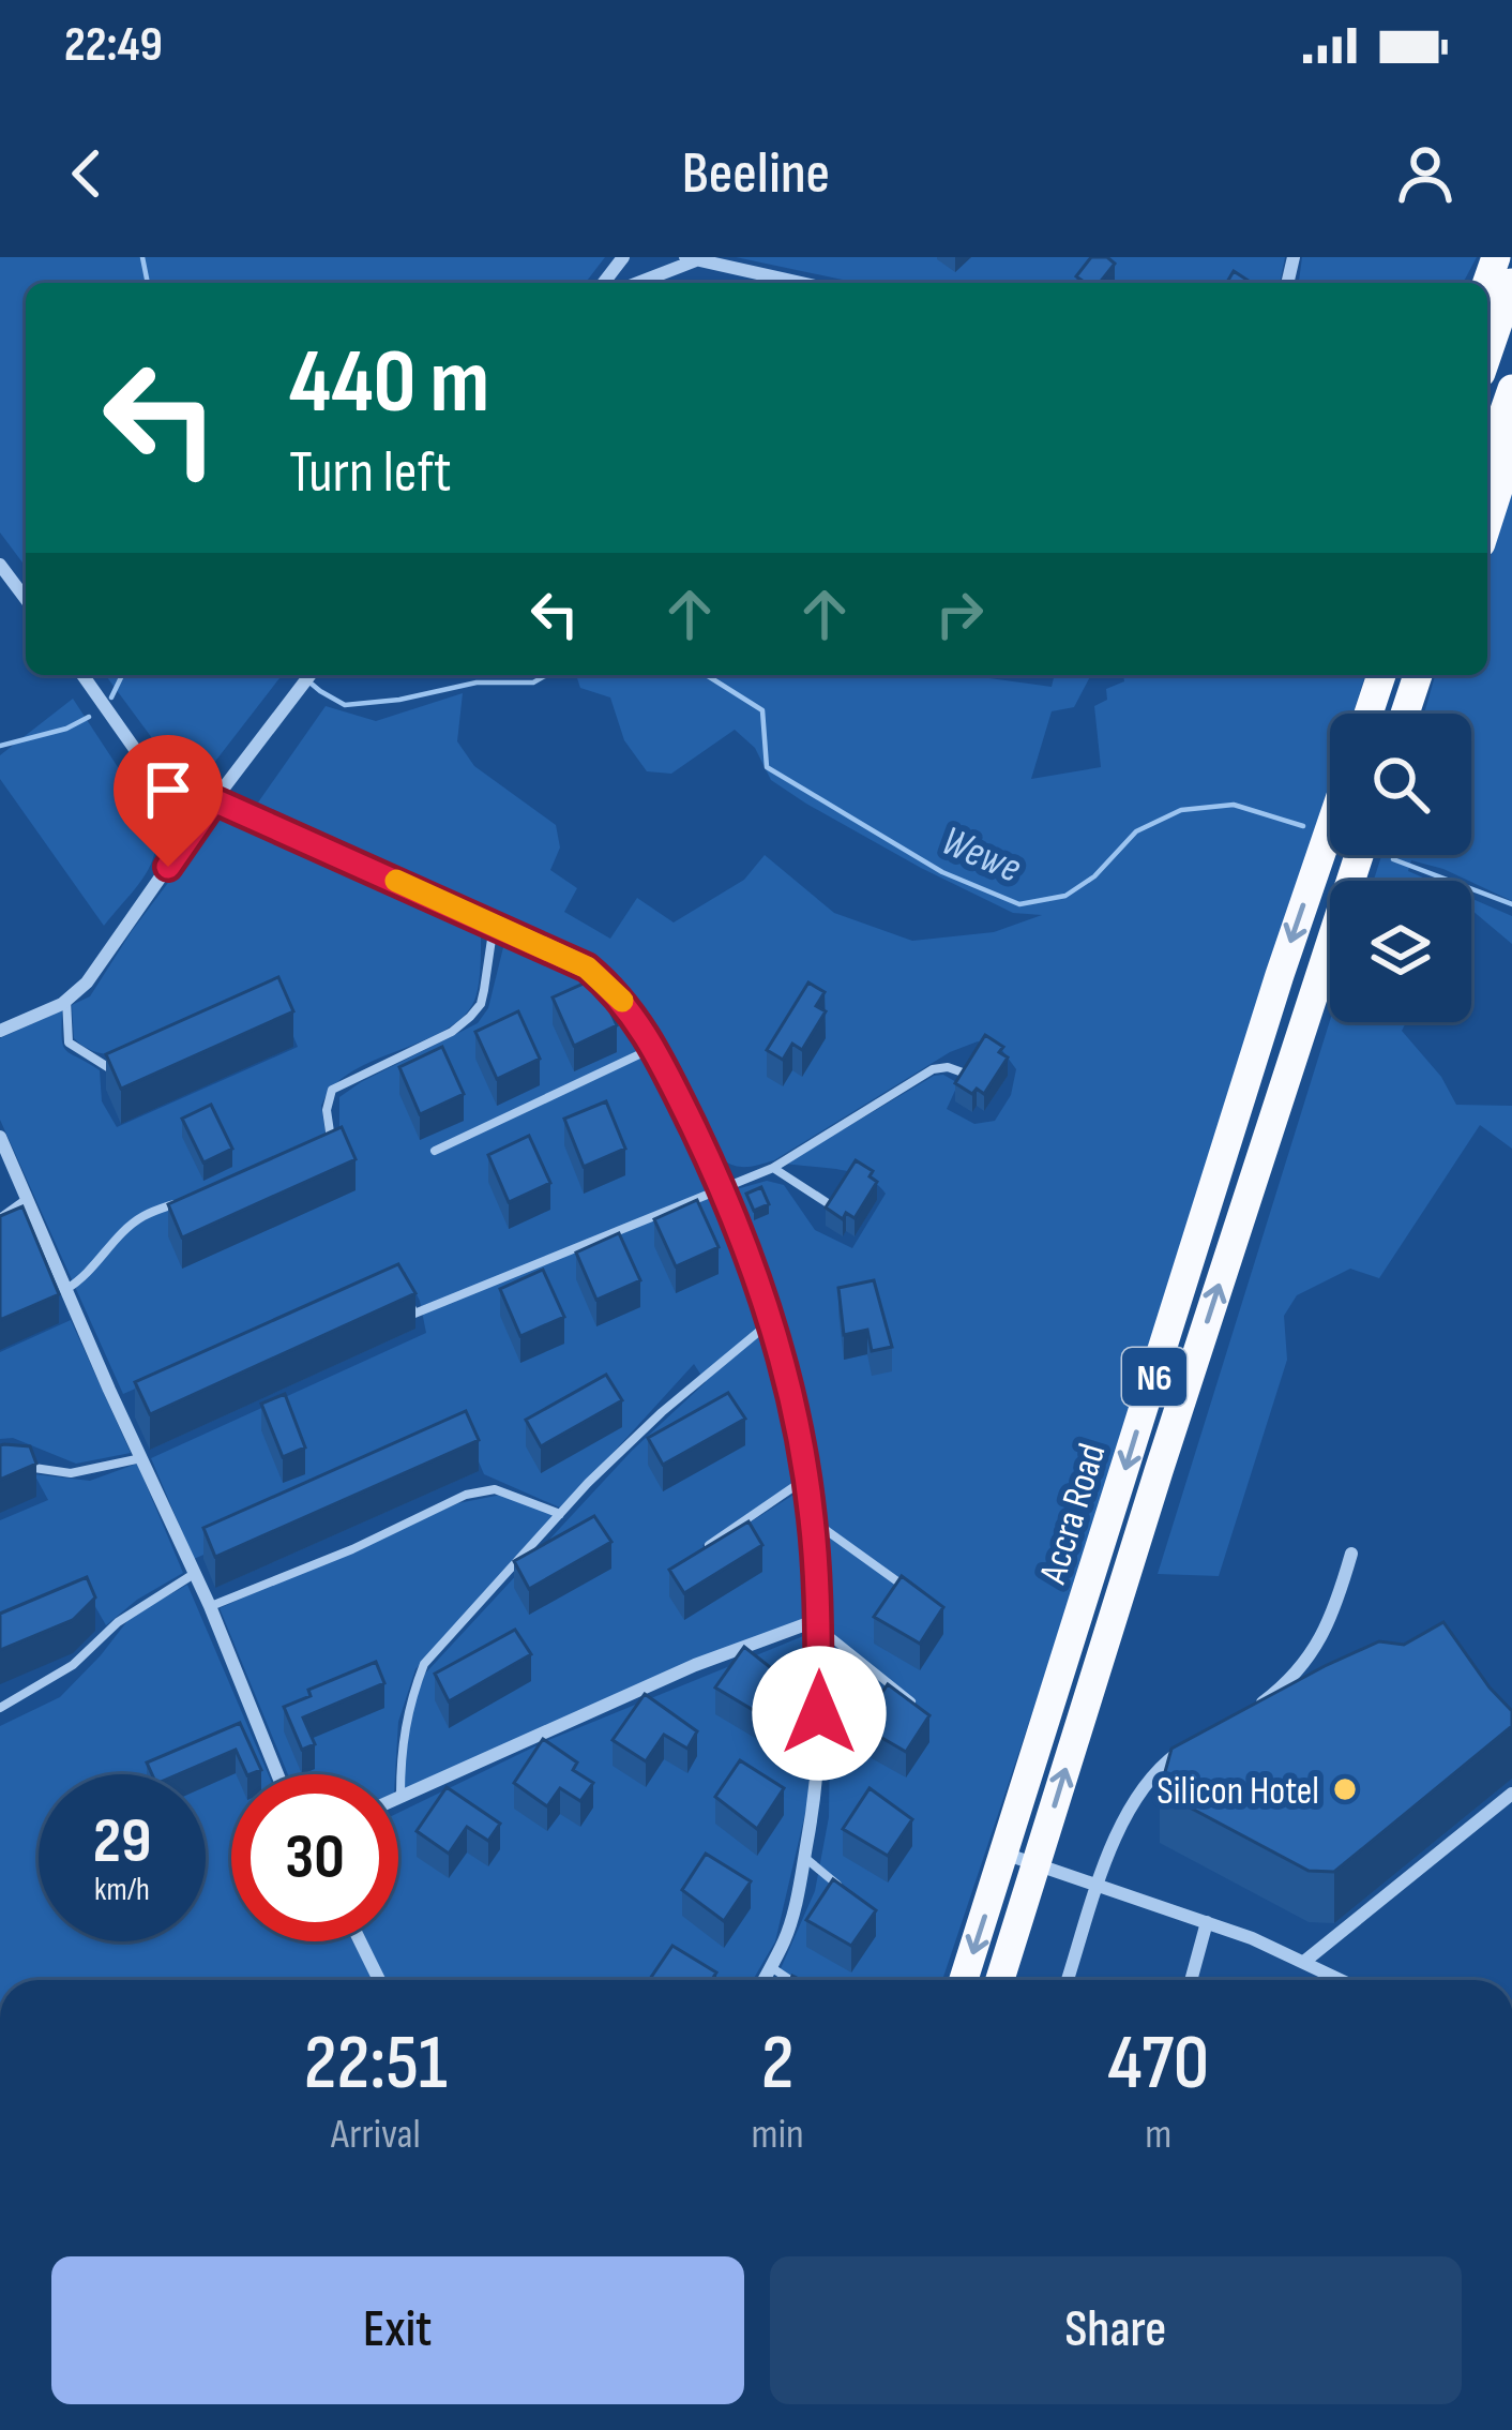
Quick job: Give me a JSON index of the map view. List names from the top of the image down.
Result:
{
  "streets": {
    "highway": ["N6", "Accra Road"]
  },
  "water": ["Wewe"],
  "places": ["Silicon Hotel"],
  "page": {
    "status": "22:49",
    "header": "Beeline",
    "turn": ["440 m", "Turn left"],
    "speed": "29 km/h",
    "limit": "30",
    "eta": [
      "22:51",
      "Arrival",
      "2",
      "min",
      "470",
      "m"
    ],
    "buttons": ["Exit", "Share"]
  }
}
